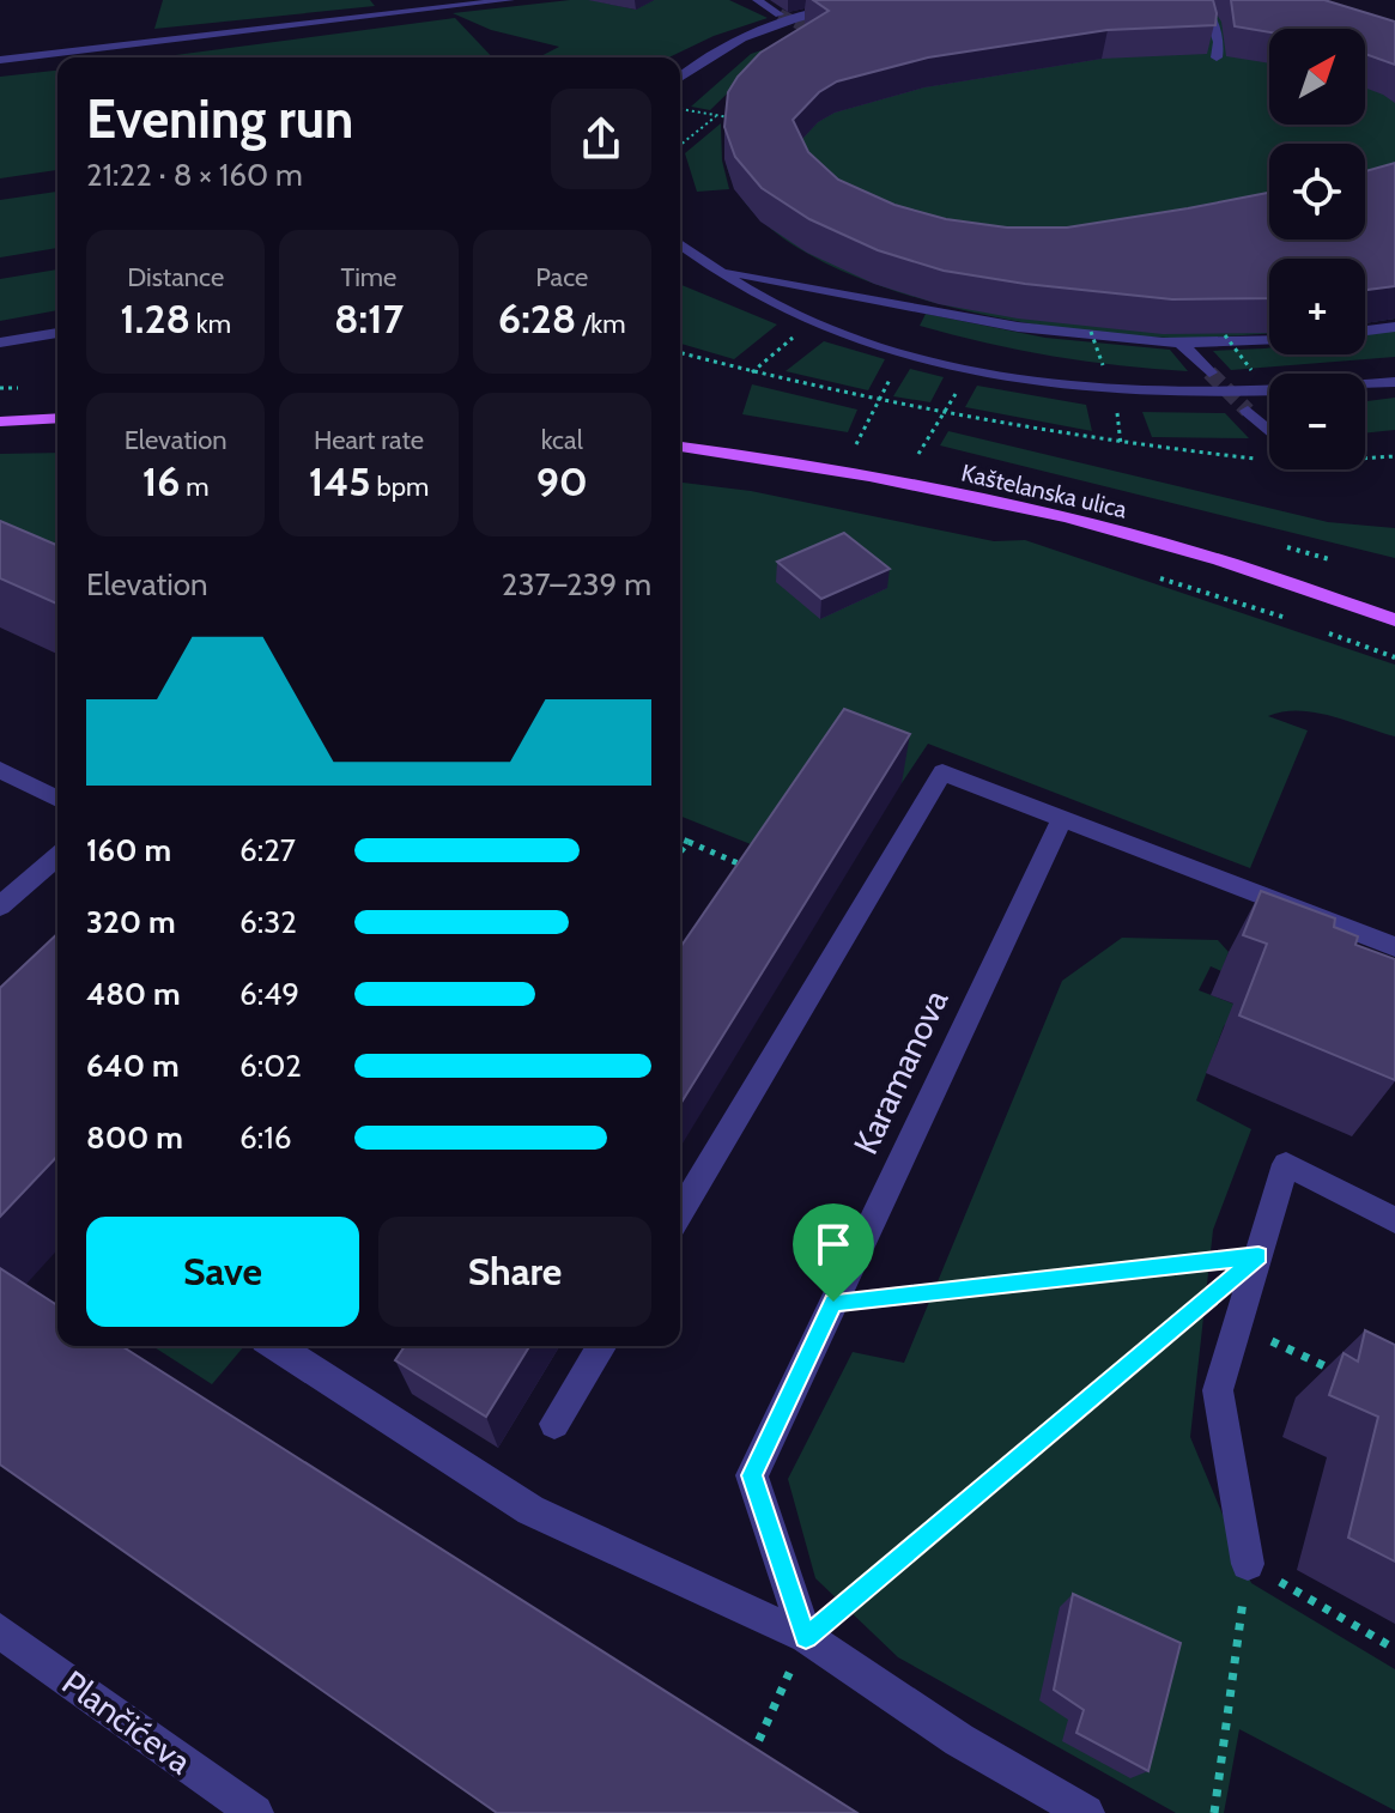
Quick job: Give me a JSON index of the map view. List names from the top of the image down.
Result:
{
  "streets": {
    "main road": ["Kaštelanska ulica"],
    "street": ["Karamanova", "Plančićeva"]
  },
  "north": "top right",
  "page": {
    "map_buttons": ["+", "−"],
    "heading": ["Evening run", "21:22 · 8 × 160 m"],
    "stats": [
      ["Distance", "1.28 km"],
      ["Time", "8:17"],
      ["Pace", "6:28 /km"],
      ["Elevation", "16 m"],
      ["Heart rate", "145 bpm"],
      ["kcal", "90"]
    ],
    "chart": ["Elevation", "237–239 m"],
    "list": [
      {
        "name": "160 m",
        "note": "6:27"
      },
      {
        "name": "320 m",
        "note": "6:32"
      },
      {
        "name": "480 m",
        "note": "6:49"
      },
      {
        "name": "640 m",
        "note": "6:02"
      },
      {
        "name": "800 m",
        "note": "6:16"
      }
    ],
    "buttons": ["Save", "Share"]
  }
}
